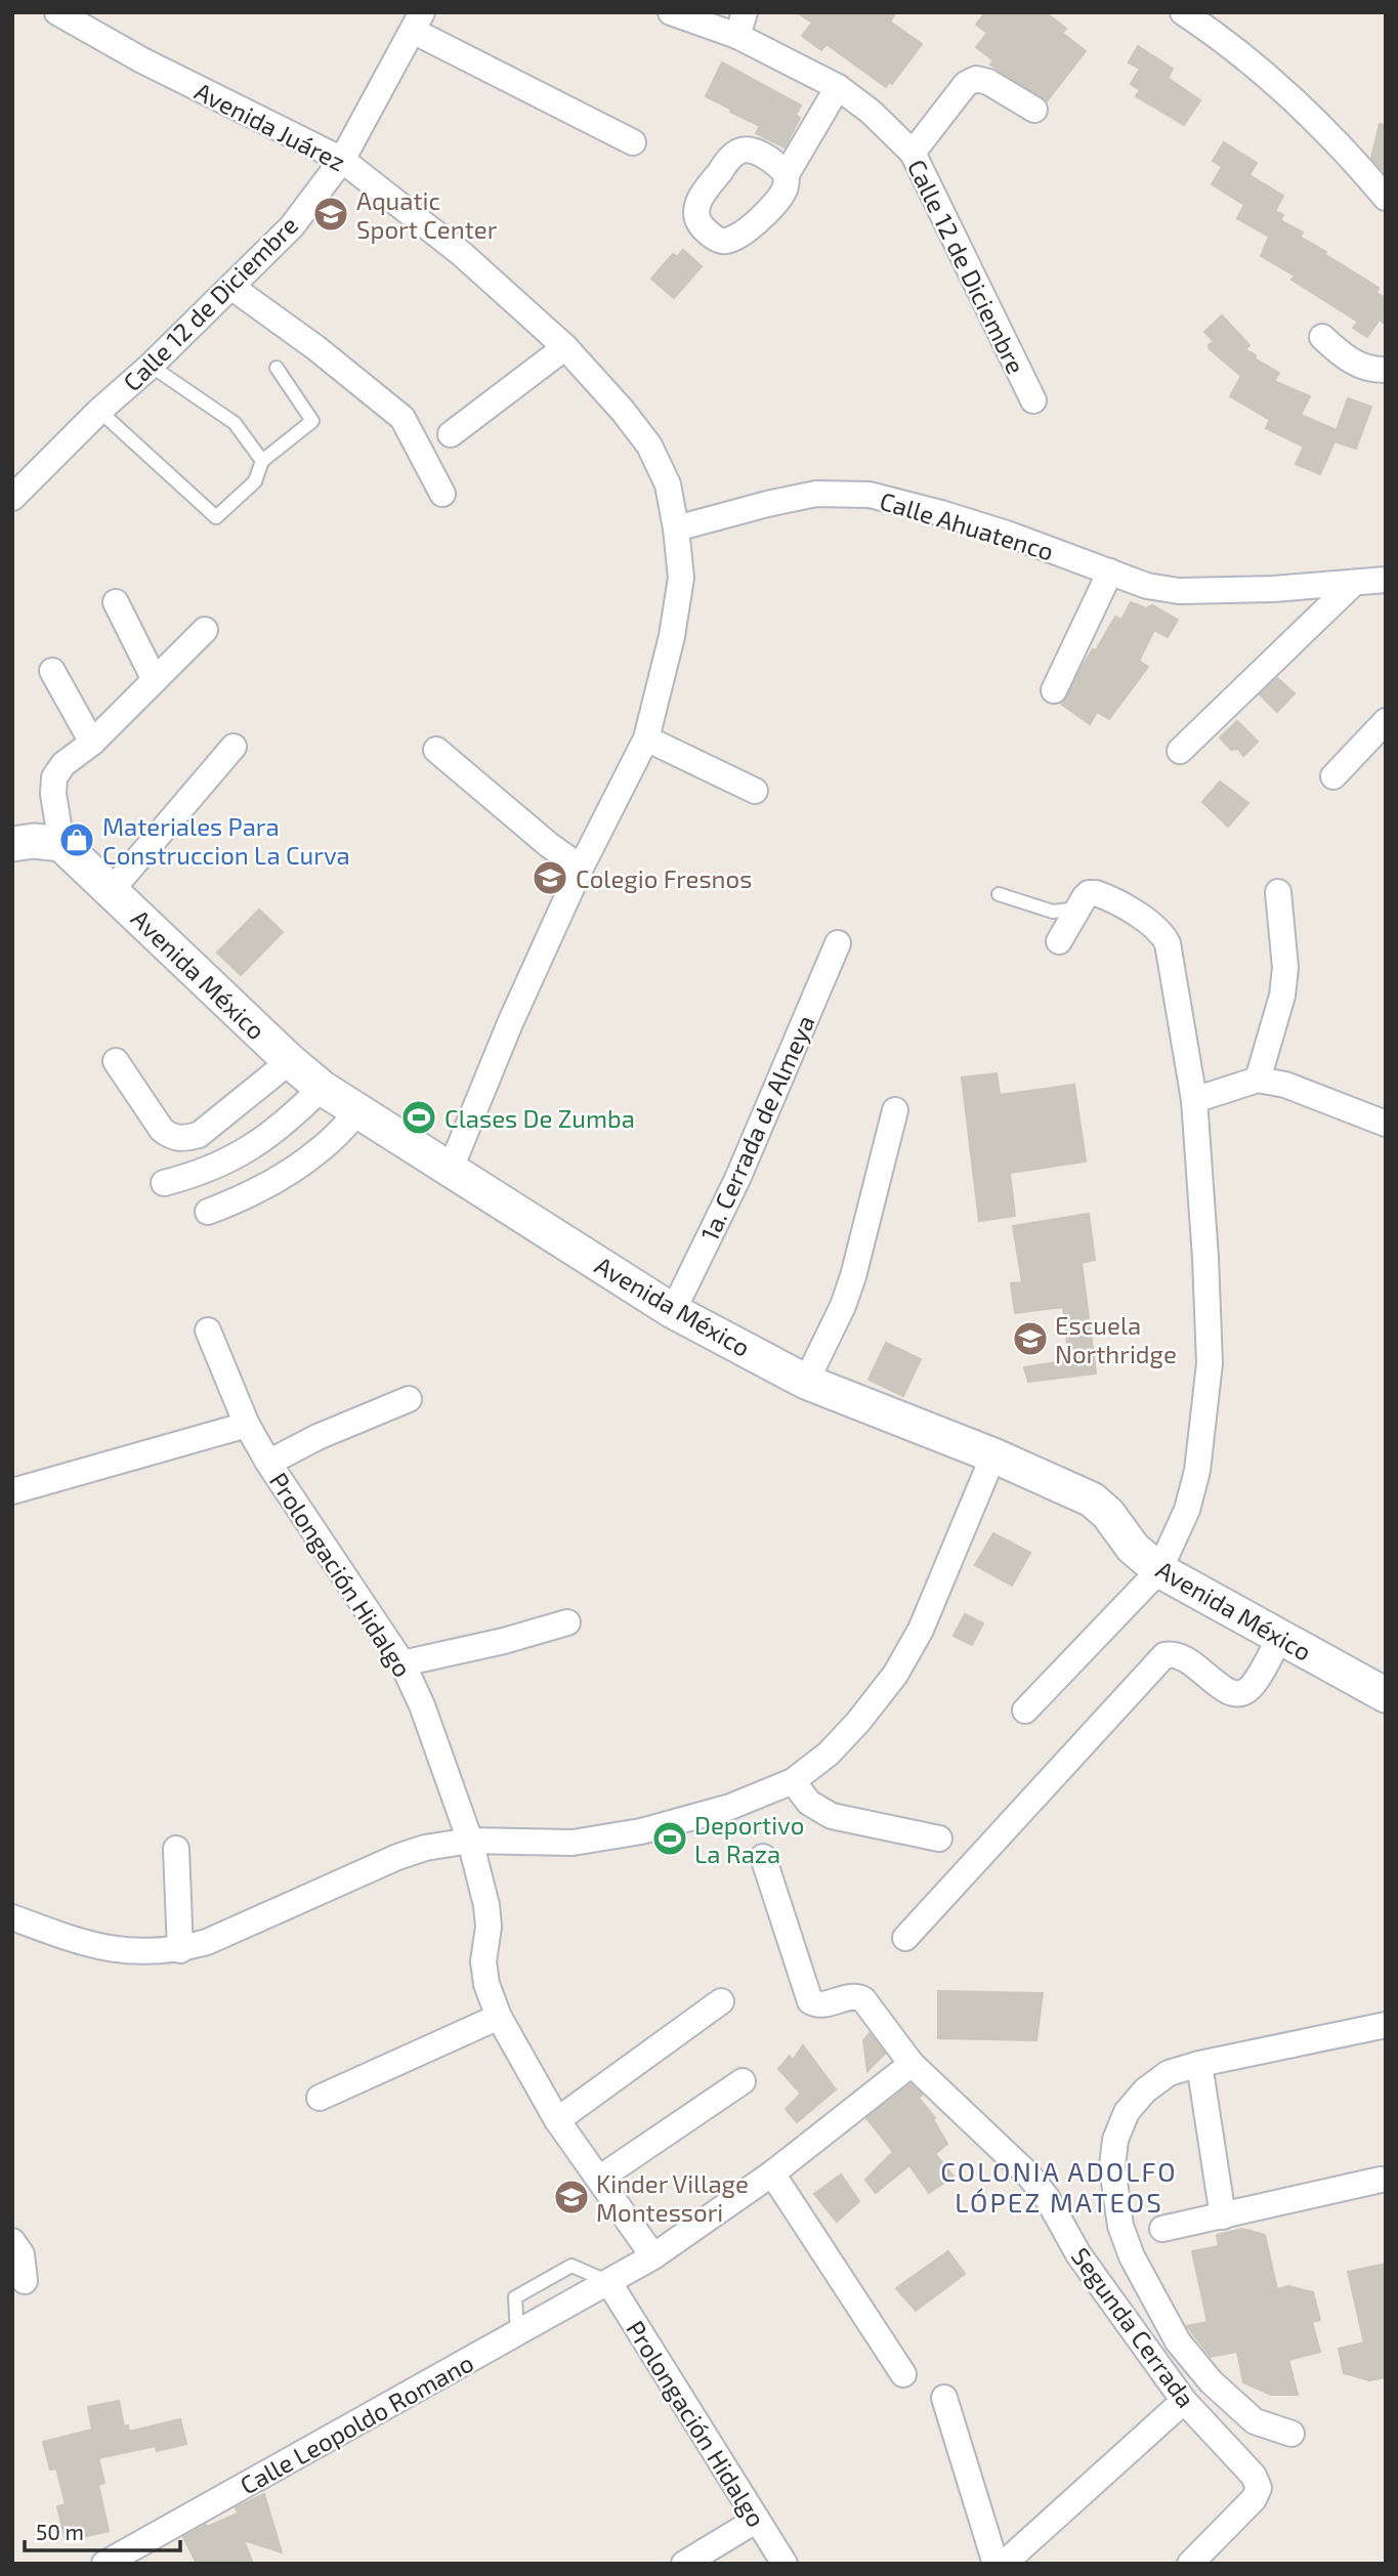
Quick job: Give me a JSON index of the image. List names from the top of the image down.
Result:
{
  "streets": {
    "main road": ["Avenida México"],
    "street": [
      "Avenida Juárez",
      "Calle 12 de Diciembre",
      "Calle Ahuatenco",
      "1a. Cerrada de Almeya",
      "Prolongación Hidalgo",
      "Segunda Cerrada",
      "Calle Leopoldo Romano"
    ]
  },
  "crossings": [
    ["Avenida Juárez", "Calle 12 de Diciembre"],
    ["Avenida Juárez", "Calle Ahuatenco"],
    ["Avenida México", "1a. Cerrada de Almeya"],
    ["Prolongación Hidalgo", "Calle Leopoldo Romano"]
  ],
  "districts": ["COLONIA ADOLFO LÓPEZ MATEOS"],
  "places": {
    "school or university": [
      "Aquatic Sport Center",
      "Colegio Fresnos",
      "Escuela Northridge",
      "Kinder Village Montessori"
    ],
    "shop": ["Materiales Para Construccion La Curva"],
    "sports": ["Clases De Zumba", "Deportivo La Raza"]
  },
  "scale_bar": "50 m"
}
